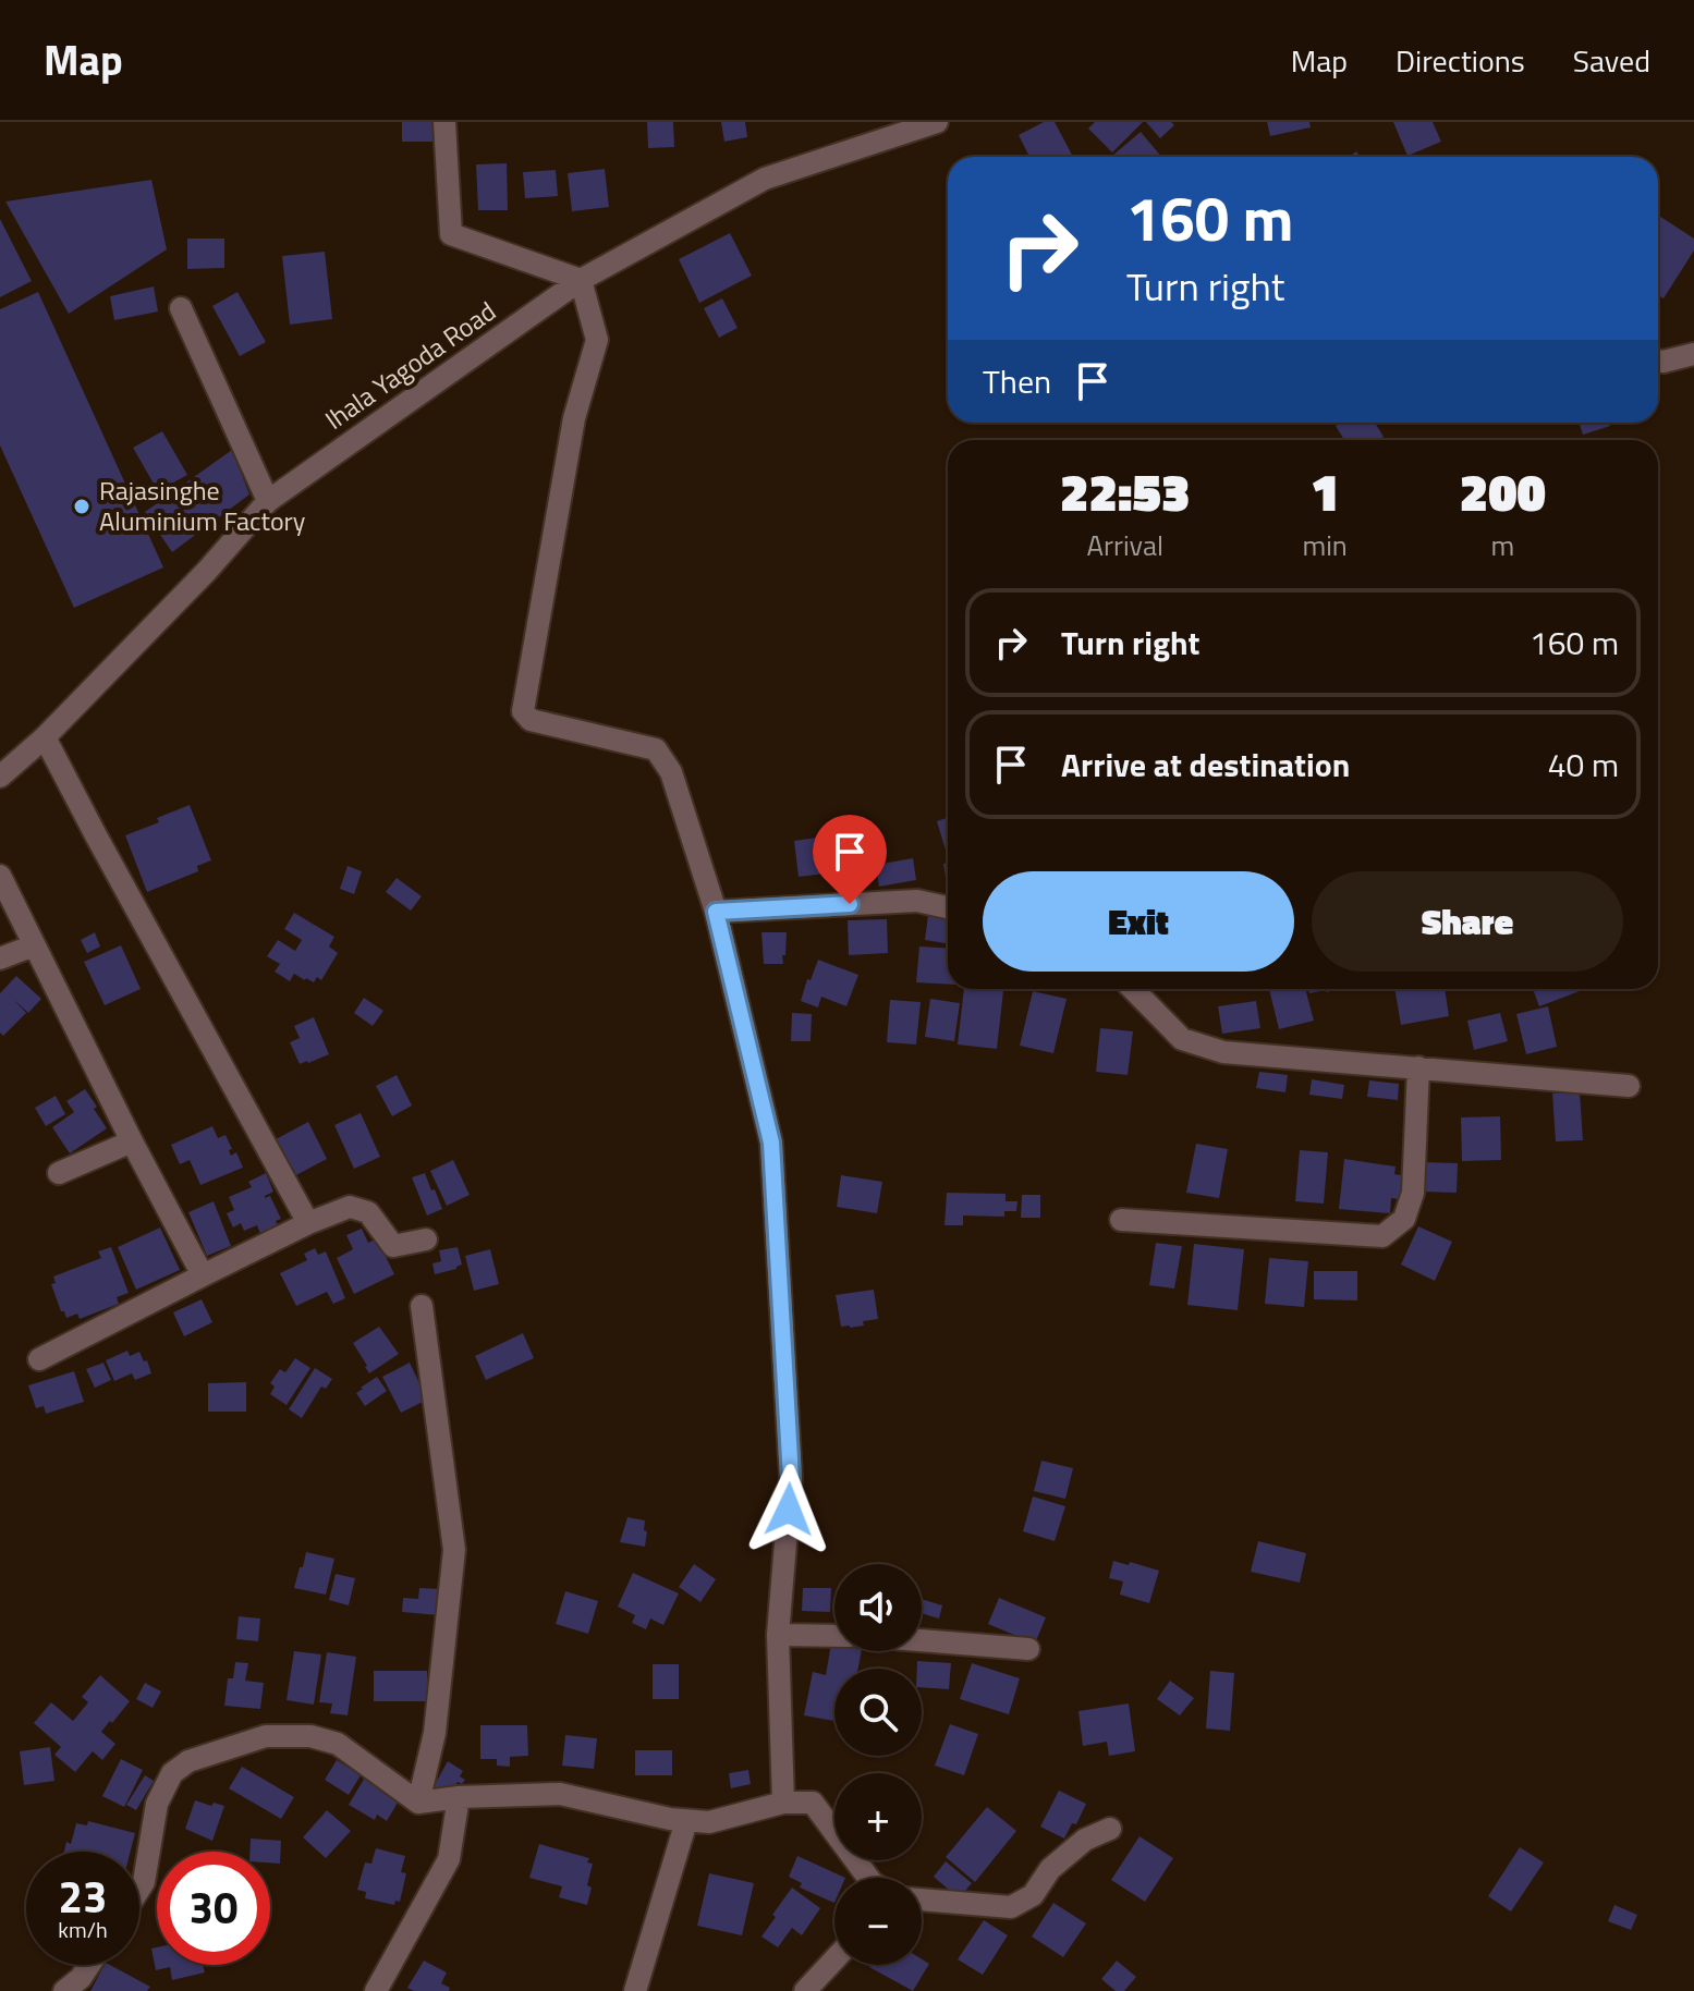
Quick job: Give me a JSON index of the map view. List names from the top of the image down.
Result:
{
  "streets": {
    "street": ["Ihala Yagoda Road"]
  },
  "places": ["Rajasinghe Aluminium Factory"],
  "page": {
    "header": "Map",
    "nav": ["Map", "Directions", "Saved"],
    "turn": ["160 m", "Turn right"],
    "then": "Then",
    "eta": [
      "22:53",
      "Arrival",
      "1",
      "min",
      "200",
      "m"
    ],
    "list": [
      {
        "name": "Turn right",
        "value": "160 m"
      },
      {
        "name": "Arrive at destination",
        "value": "40 m"
      }
    ],
    "buttons": ["Exit", "Share"],
    "map_buttons": ["+", "−"],
    "speed": "23 km/h",
    "limit": "30"
  }
}
